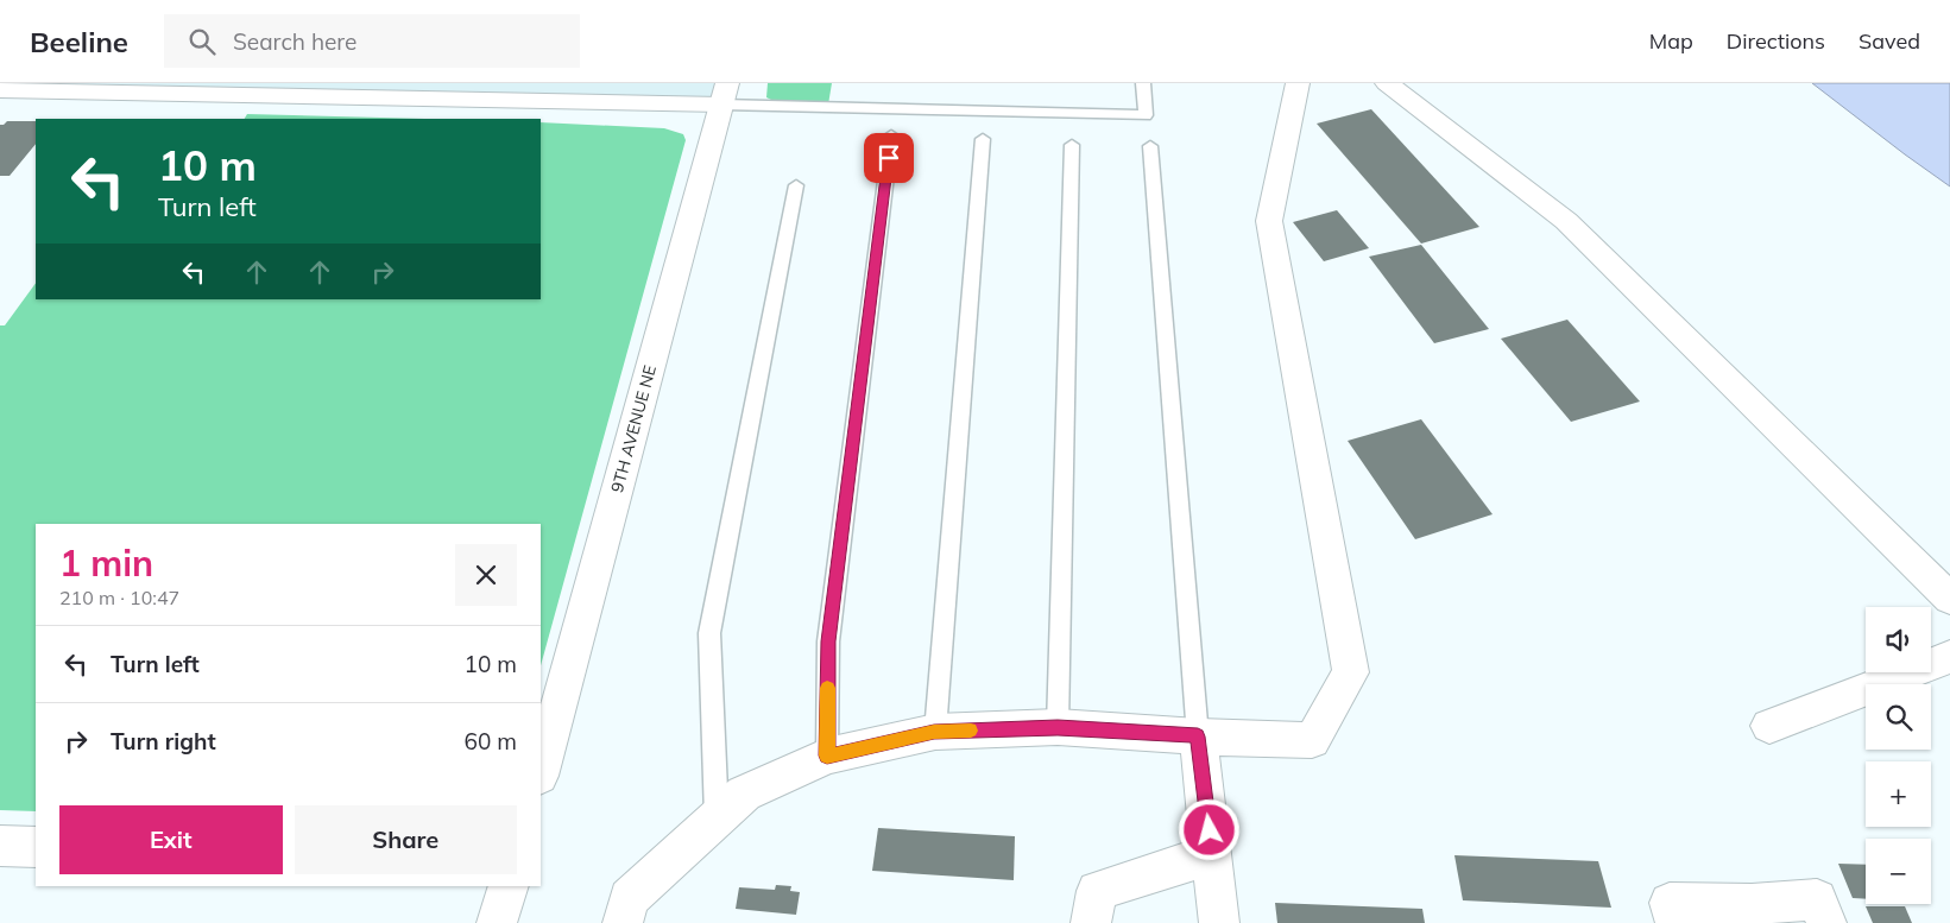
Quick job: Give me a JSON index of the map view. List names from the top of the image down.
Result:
{
  "streets": {
    "street": ["9TH AVENUE NE"]
  },
  "page": {
    "header": "Beeline",
    "search": "Search here",
    "nav": ["Map", "Directions", "Saved"],
    "turn": ["10 m", "Turn left"],
    "heading": ["1 min", "210 m · 10:47"],
    "map_buttons": ["+", "−"],
    "list": [
      {
        "name": "Turn left",
        "value": "10 m"
      },
      {
        "name": "Turn right",
        "value": "60 m"
      }
    ],
    "buttons": ["Exit", "Share"]
  }
}
